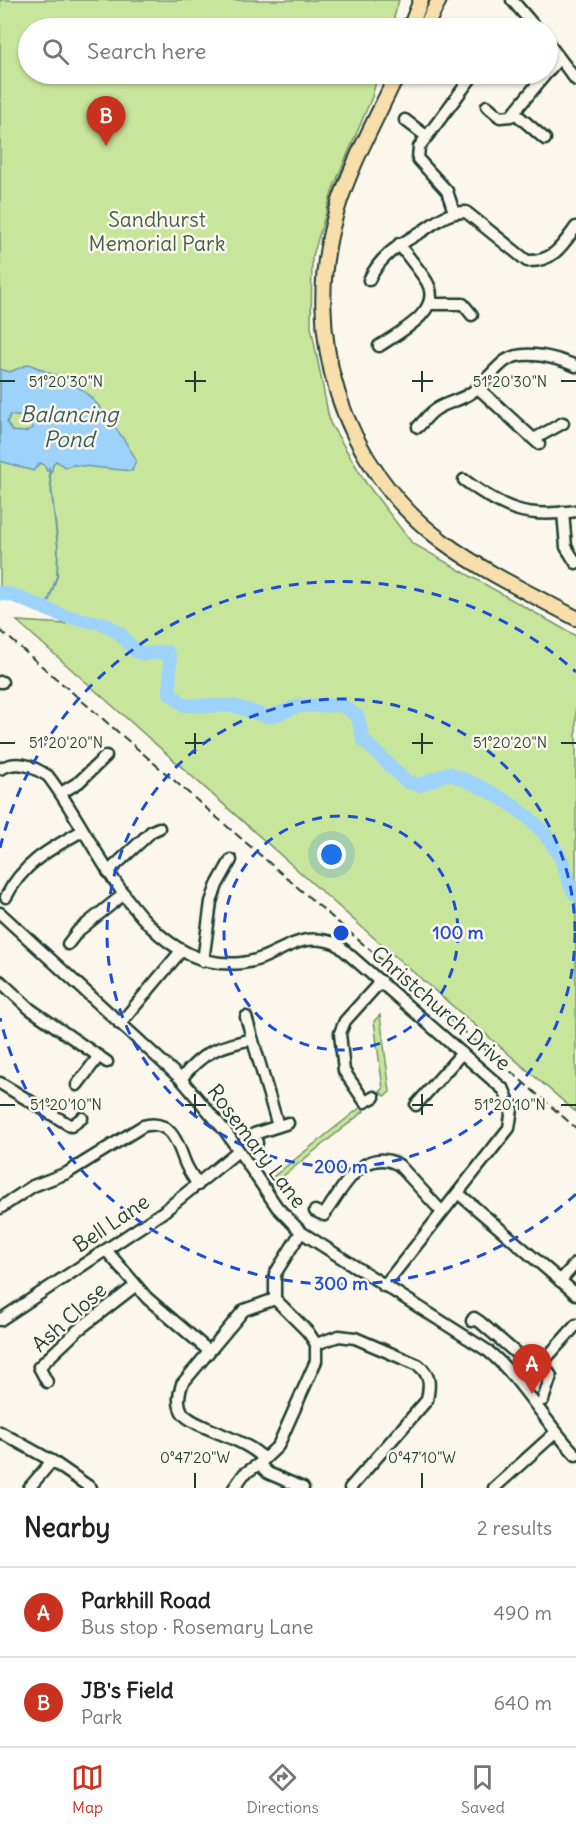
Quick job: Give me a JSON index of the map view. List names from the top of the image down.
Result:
{
  "streets": {
    "street": [
      "Christchurch Drive",
      "Rosemary Lane",
      "Bell Lane",
      "Ash Close"
    ]
  },
  "crossings": [
    ["Christchurch Drive", "Rosemary Lane"],
    ["Rosemary Lane", "Bell Lane"]
  ],
  "water": ["Balancing Pond"],
  "parks": ["Sandhurst Memorial Park"],
  "page": {
    "search": "Search here",
    "pins": ["B", "A"],
    "heading": ["Nearby", "2 results"],
    "list": [
      {
        "mark": "A",
        "name": "Parkhill Road",
        "note": "Bus stop · Rosemary Lane",
        "value": "490 m"
      },
      {
        "mark": "B",
        "name": "JB's Field",
        "note": "Park",
        "value": "640 m"
      }
    ],
    "nav": ["Map", "Directions", "Saved"]
  },
  "coordinates": [
    "51°20'30\"N",
    "51°20'20\"N",
    "51°20'10\"N",
    "0°47'20\"W",
    "0°47'10\"W"
  ],
  "rings": ["100 m", "200 m", "300 m"]
}
